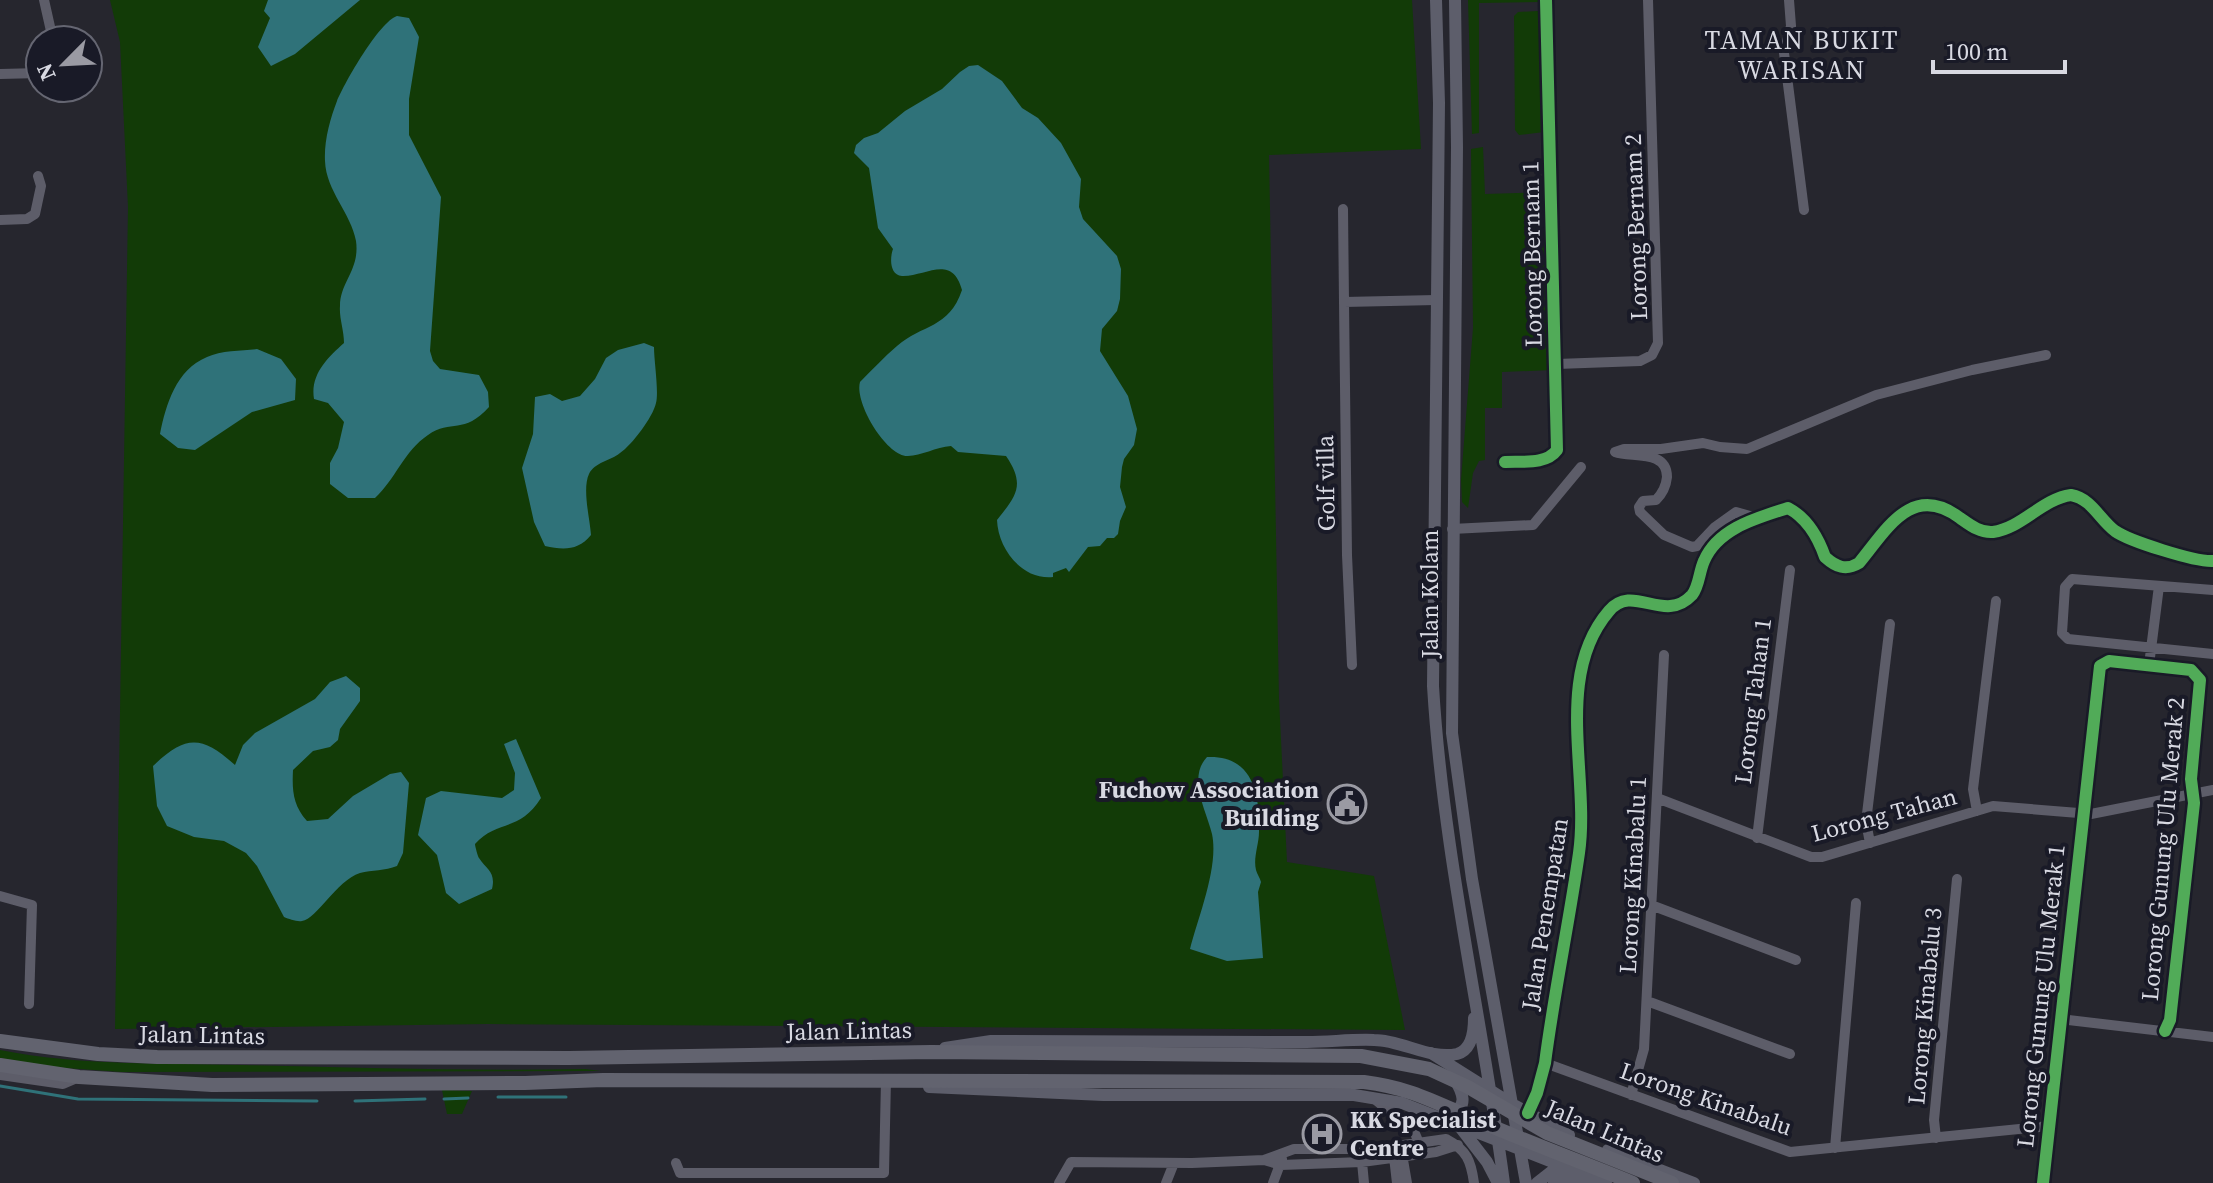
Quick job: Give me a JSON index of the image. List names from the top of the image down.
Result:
{
  "streets": {
    "highway": ["Jalan Lintas"],
    "main road": ["Jalan Kolam"],
    "street": [
      "Lorong Bernam 2",
      "Lorong Bernam 1",
      "Golf villa",
      "Lorong Tahan 1",
      "Lorong Tahan",
      "Lorong Gunung Ulu Merak 2",
      "Lorong Kinabalu 1",
      "Jalan Penempatan",
      "Lorong Gunung Ulu Merak 1",
      "Lorong Kinabalu 3",
      "Lorong Kinabalu"
    ]
  },
  "crossings": [
    ["Lorong Bernam 2", "Lorong Bernam 1"],
    ["Jalan Kolam", "Jalan Lintas"],
    ["Lorong Tahan 1", "Lorong Tahan"],
    ["Lorong Tahan", "Lorong Gunung Ulu Merak 2"],
    ["Lorong Tahan", "Lorong Kinabalu 1"],
    ["Lorong Tahan", "Lorong Gunung Ulu Merak 1"],
    ["Lorong Gunung Ulu Merak 2", "Lorong Gunung Ulu Merak 1"],
    ["Lorong Kinabalu 1", "Lorong Kinabalu"],
    ["Jalan Penempatan", "Jalan Lintas"],
    ["Jalan Penempatan", "Lorong Kinabalu"],
    ["Lorong Gunung Ulu Merak 1", "Lorong Kinabalu"],
    ["Lorong Kinabalu 3", "Lorong Kinabalu"]
  ],
  "districts": ["TAMAN BUKIT WARISAN"],
  "places": {
    "public building": ["Fuchow Association Building"],
    "hospital": ["KK Specialist Centre"]
  },
  "scale_bar": "100 m",
  "north": "bottom left"
}
